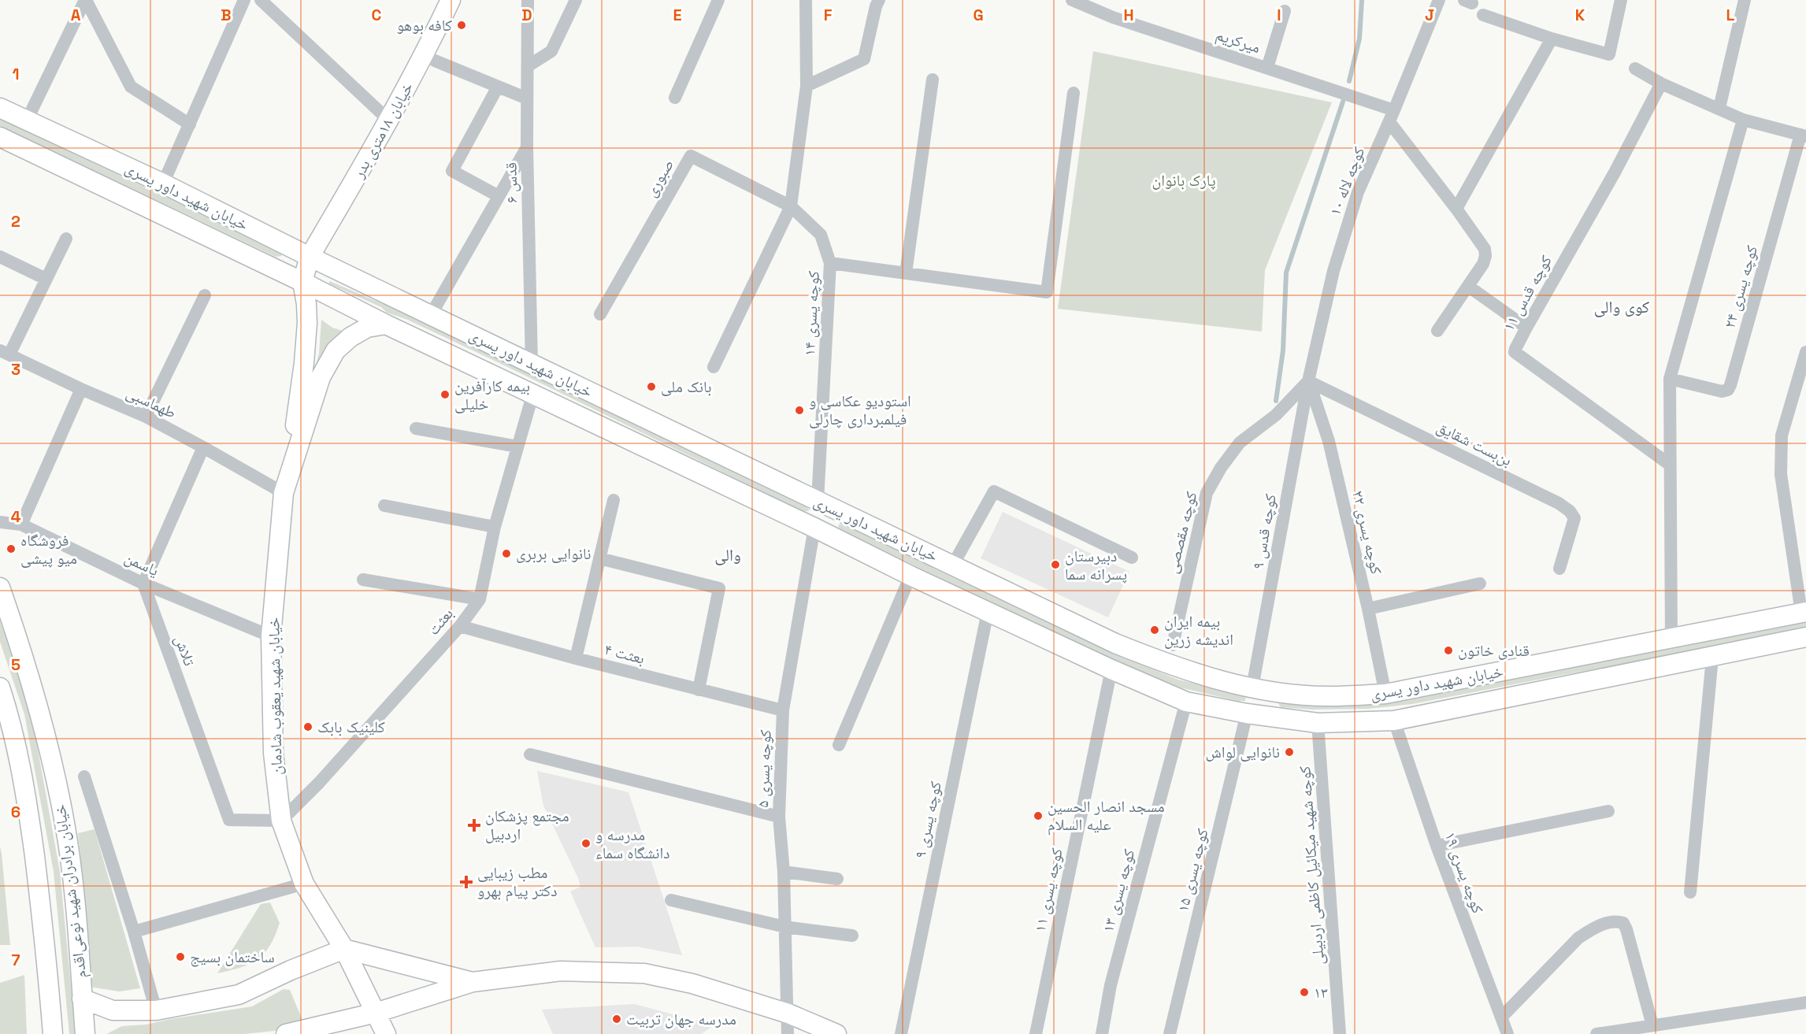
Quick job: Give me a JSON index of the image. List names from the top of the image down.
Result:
{
  "streets": {
    "main road": [
      "خیابان ۱۸متری بدر",
      "خیابان شهید داور یسری",
      "خیابان شهید یعقوب شادمان",
      "خیابان برادران شهید نوعی‌اقدم"
    ],
    "street": [
      "میرکریم",
      "صبوری",
      "کوچه لاله ۱۰",
      "قدس ۶",
      "کوچه یسری ۲۴",
      "کوچه قدس ۱۱",
      "کوچه یسری ۱۴",
      "طهماسبی",
      "بن‌بست شقایق",
      "کوچه قدس ۹",
      "کوچه مقصصی",
      "کوچه یسری ۲۲",
      "یاسمن",
      "بعثت",
      "تلاش",
      "بعثت ۴",
      "کوچه یسری ۵",
      "کوچه یسری ۹",
      "کوچه شهید میکائیل کاظمی اردبیلی",
      "کوچه یسری ۱۵",
      "کوچه یسری ۱۹",
      "کوچه یسری ۱۱",
      "کوچه یسری ۱۳"
    ]
  },
  "crossings": [
    ["میرکریم", "کوچه لاله ۱۰"],
    ["خیابان ۱۸متری بدر", "خیابان شهید داور یسری"],
    ["خیابان ۱۸متری بدر", "خیابان شهید یعقوب شادمان"],
    ["صبوری", "کوچه یسری ۱۴"],
    ["کوچه لاله ۱۰", "بن‌بست شقایق"],
    ["کوچه لاله ۱۰", "کوچه قدس ۹"],
    ["کوچه لاله ۱۰", "کوچه مقصصی"],
    ["کوچه لاله ۱۰", "کوچه یسری ۲۲"],
    ["قدس ۶", "خیابان شهید داور یسری"],
    ["خیابان شهید داور یسری", "کوچه یسری ۱۴"],
    ["خیابان شهید داور یسری", "کوچه قدس ۹"],
    ["خیابان شهید داور یسری", "کوچه یسری ۲۲"],
    ["خیابان شهید داور یسری", "بعثت"],
    ["خیابان شهید داور یسری", "خیابان شهید یعقوب شادمان"],
    ["خیابان شهید داور یسری", "کوچه یسری ۵"],
    ["خیابان شهید داور یسری", "کوچه یسری ۹"],
    ["خیابان شهید داور یسری", "کوچه شهید میکائیل کاظمی اردبیلی"],
    ["خیابان شهید داور یسری", "کوچه یسری ۱۵"],
    ["خیابان شهید داور یسری", "کوچه یسری ۱۹"],
    ["خیابان شهید داور یسری", "کوچه یسری ۱۱"],
    ["خیابان شهید داور یسری", "کوچه یسری ۱۳"],
    ["طهماسبی", "خیابان شهید یعقوب شادمان"],
    ["بن‌بست شقایق", "کوچه قدس ۹"],
    ["بن‌بست شقایق", "کوچه مقصصی"],
    ["بن‌بست شقایق", "کوچه یسری ۲۲"],
    ["کوچه قدس ۹", "کوچه مقصصی"],
    ["کوچه قدس ۹", "کوچه یسری ۲۲"],
    ["کوچه مقصصی", "کوچه یسری ۲۲"],
    ["یاسمن", "تلاش"],
    ["یاسمن", "خیابان شهید یعقوب شادمان"],
    ["بعثت", "تلاش"],
    ["بعثت", "بعثت ۴"],
    ["بعثت", "خیابان شهید یعقوب شادمان"],
    ["تلاش", "خیابان شهید یعقوب شادمان"],
    ["بعثت ۴", "کوچه یسری ۵"]
  ],
  "districts": ["کوی والی", "والی"],
  "parks": ["پارک بانوان"],
  "places": {
    "other": [
      "کافه بوهو",
      "بانک ملی",
      "بیمه کارآفرین خلیلی",
      "استودیو عکاسی و فیلمبرداری چارلی",
      "فروشگاه میو پیشی",
      "نانوایی بربری",
      "دبیرستان پسرانه سما",
      "بیمه ایران اندیشه زرین",
      "قنادی خاتون",
      "کلینیک بابک",
      "نانوایی لواش",
      "مسجد انصار الحسین علیه السلام",
      "مدرسه و دانشگاه سماء",
      "ساختمان بسیج",
      "۱۳",
      "مدرسه جهان تربیت"
    ],
    "health": ["مجتمع پزشکان اردبیل", "مطب زیبایی دکتر پیام بهرو"]
  },
  "grid": {
    "columns": [
      "A",
      "B",
      "C",
      "D",
      "E",
      "F",
      "G",
      "H",
      "I",
      "J",
      "K",
      "L"
    ],
    "rows": [
      "1",
      "2",
      "3",
      "4",
      "5",
      "6",
      "7"
    ]
  }
}
